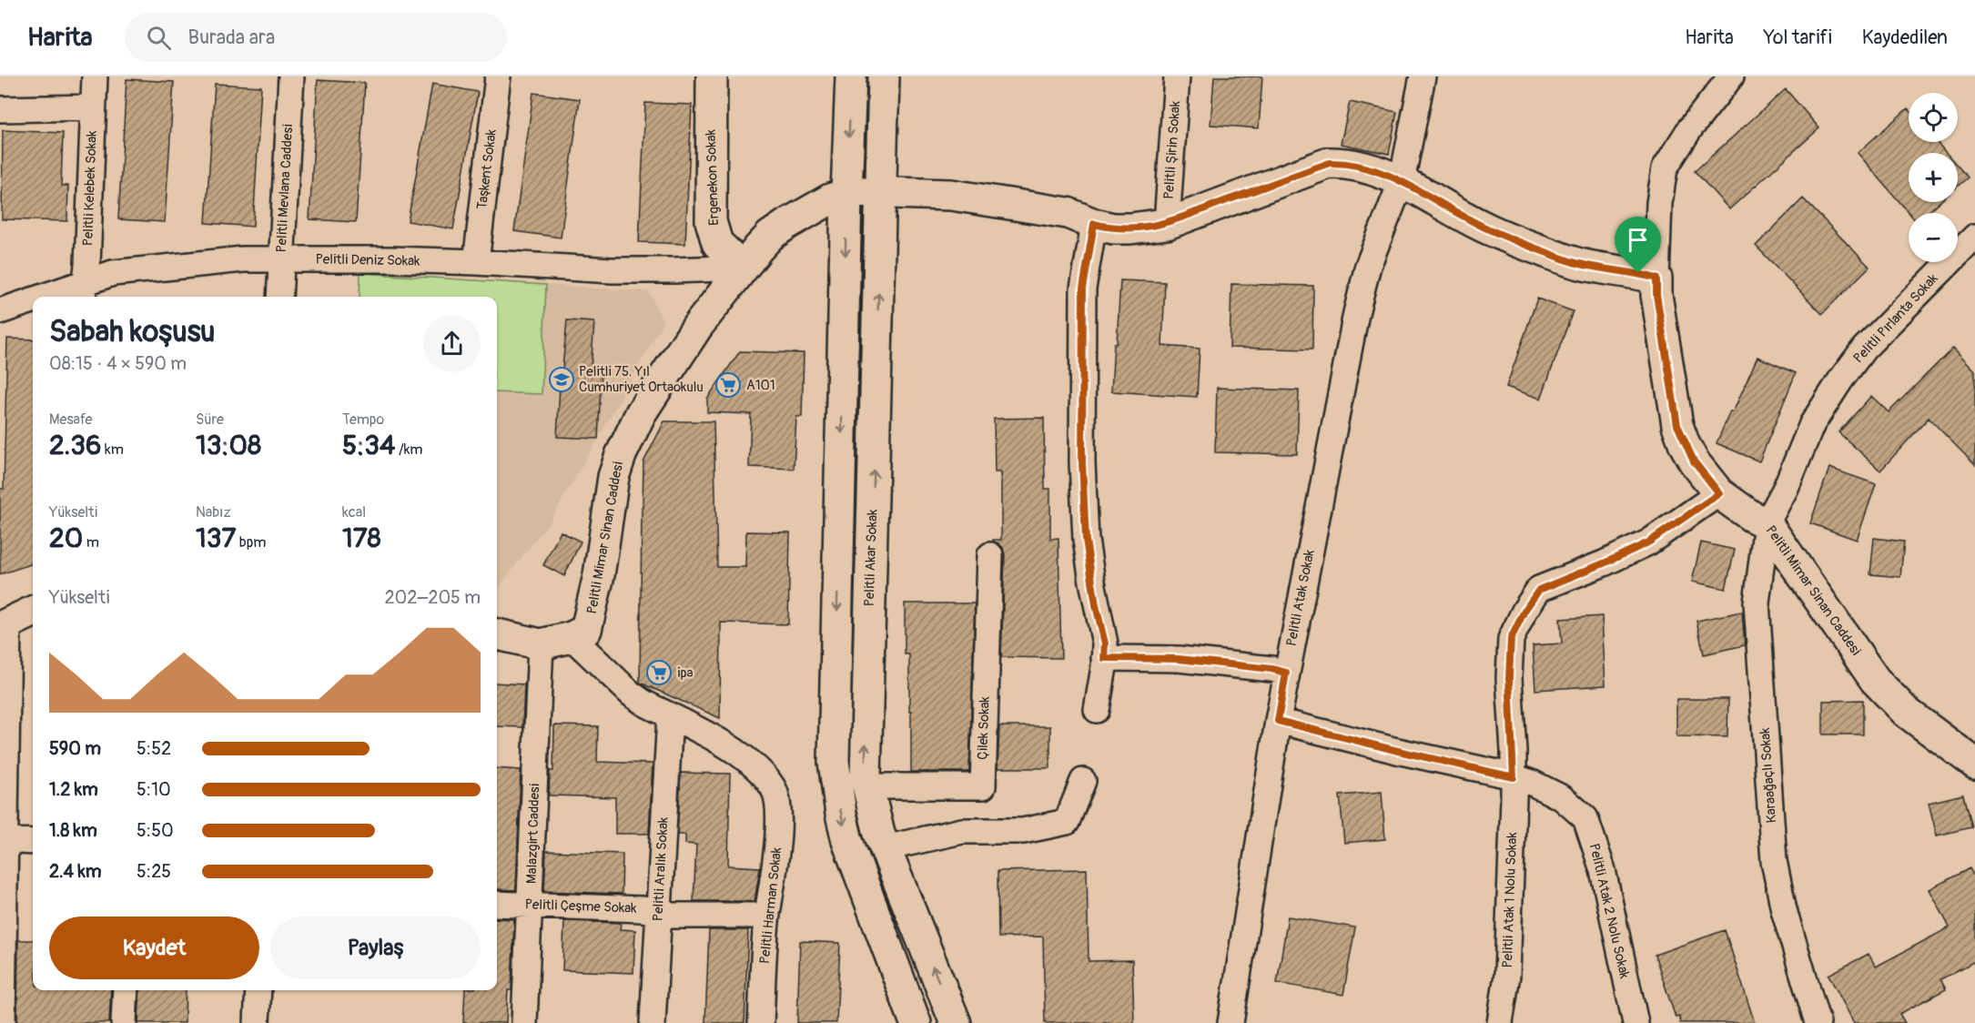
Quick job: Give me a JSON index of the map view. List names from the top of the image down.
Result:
{
  "streets": {
    "street": [
      "Pelitli Şirin Sokak",
      "Taşkent Sokak",
      "Ergenekon Sokak",
      "Pelitli Kelebek Sokak",
      "Pelitli Mevlana Caddesi",
      "Pelitli Deniz Sokak",
      "Pelitli Pırlanta Sokak",
      "Pelitli Mimar Sinan Caddesi",
      "Pelitli Akar Sokak",
      "Pelitli Atak Sokak",
      "Çilek Sokak",
      "Karaağaçlı Sokak",
      "Malazgirt Caddesi",
      "Pelitli Aralık Sokak",
      "Pelitli Atak 1 Nolu Sokak",
      "Pelitli Harman Sokak",
      "Pelitli Çeşme Sokak",
      "Pelitli Atak 2 Nolu Sokak"
    ]
  },
  "crossings": [
    ["Pelitli Şirin Sokak", "Pelitli Mimar Sinan Caddesi"],
    ["Taşkent Sokak", "Pelitli Deniz Sokak"],
    ["Ergenekon Sokak", "Pelitli Deniz Sokak"],
    ["Ergenekon Sokak", "Pelitli Mimar Sinan Caddesi"],
    ["Pelitli Kelebek Sokak", "Pelitli Deniz Sokak"],
    ["Pelitli Mevlana Caddesi", "Pelitli Deniz Sokak"],
    ["Pelitli Deniz Sokak", "Pelitli Mimar Sinan Caddesi"],
    ["Pelitli Pırlanta Sokak", "Pelitli Mimar Sinan Caddesi"],
    ["Pelitli Pırlanta Sokak", "Karaağaçlı Sokak"],
    ["Pelitli Mimar Sinan Caddesi", "Pelitli Akar Sokak"],
    ["Pelitli Mimar Sinan Caddesi", "Pelitli Atak Sokak"],
    ["Pelitli Mimar Sinan Caddesi", "Karaağaçlı Sokak"],
    ["Pelitli Mimar Sinan Caddesi", "Pelitli Atak 1 Nolu Sokak"],
    ["Pelitli Akar Sokak", "Çilek Sokak"],
    ["Malazgirt Caddesi", "Pelitli Çeşme Sokak"],
    ["Pelitli Aralık Sokak", "Pelitli Harman Sokak"],
    ["Pelitli Aralık Sokak", "Pelitli Çeşme Sokak"],
    ["Pelitli Atak 1 Nolu Sokak", "Pelitli Atak 2 Nolu Sokak"],
    ["Pelitli Harman Sokak", "Pelitli Çeşme Sokak"]
  ],
  "places": {
    "school or university": ["Pelitli 75. Yıl Cumhuriyet Ortaokulu"],
    "supermarket": ["A101", "ipa"]
  },
  "page": {
    "header": "Harita",
    "search": "Burada ara",
    "nav": ["Harita", "Yol tarifi", "Kaydedilen"],
    "map_buttons": ["+", "−"],
    "heading": ["Sabah koşusu", "08:15 · 4 × 590 m"],
    "stats": [
      ["Mesafe", "2.36 km"],
      ["Süre", "13:08"],
      ["Tempo", "5:34 /km"],
      ["Yükselti", "20 m"],
      ["Nabız", "137 bpm"],
      ["kcal", "178"]
    ],
    "chart": ["Yükselti", "202–205 m"],
    "list": [
      {
        "name": "590 m",
        "note": "5:52"
      },
      {
        "name": "1.2 km",
        "note": "5:10"
      },
      {
        "name": "1.8 km",
        "note": "5:50"
      },
      {
        "name": "2.4 km",
        "note": "5:25"
      }
    ],
    "buttons": ["Kaydet", "Paylaş"]
  }
}
